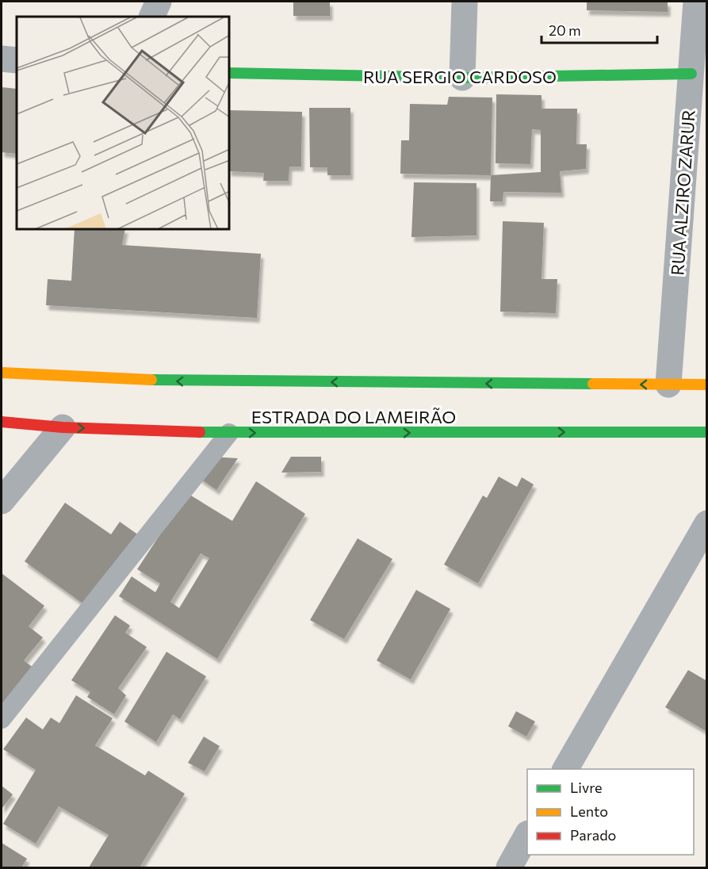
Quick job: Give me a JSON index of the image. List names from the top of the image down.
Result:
{
  "streets": {
    "main road": ["RUA SERGIO CARDOSO", "ESTRADA DO LAMEIRÃO"],
    "street": ["RUA ALZIRO ZARUR"]
  },
  "crossings": [
    ["RUA SERGIO CARDOSO", "RUA ALZIRO ZARUR"],
    ["RUA ALZIRO ZARUR", "ESTRADA DO LAMEIRÃO"]
  ],
  "legend": ["Livre", "Lento", "Parado"],
  "scale_bar": "20 m"
}
